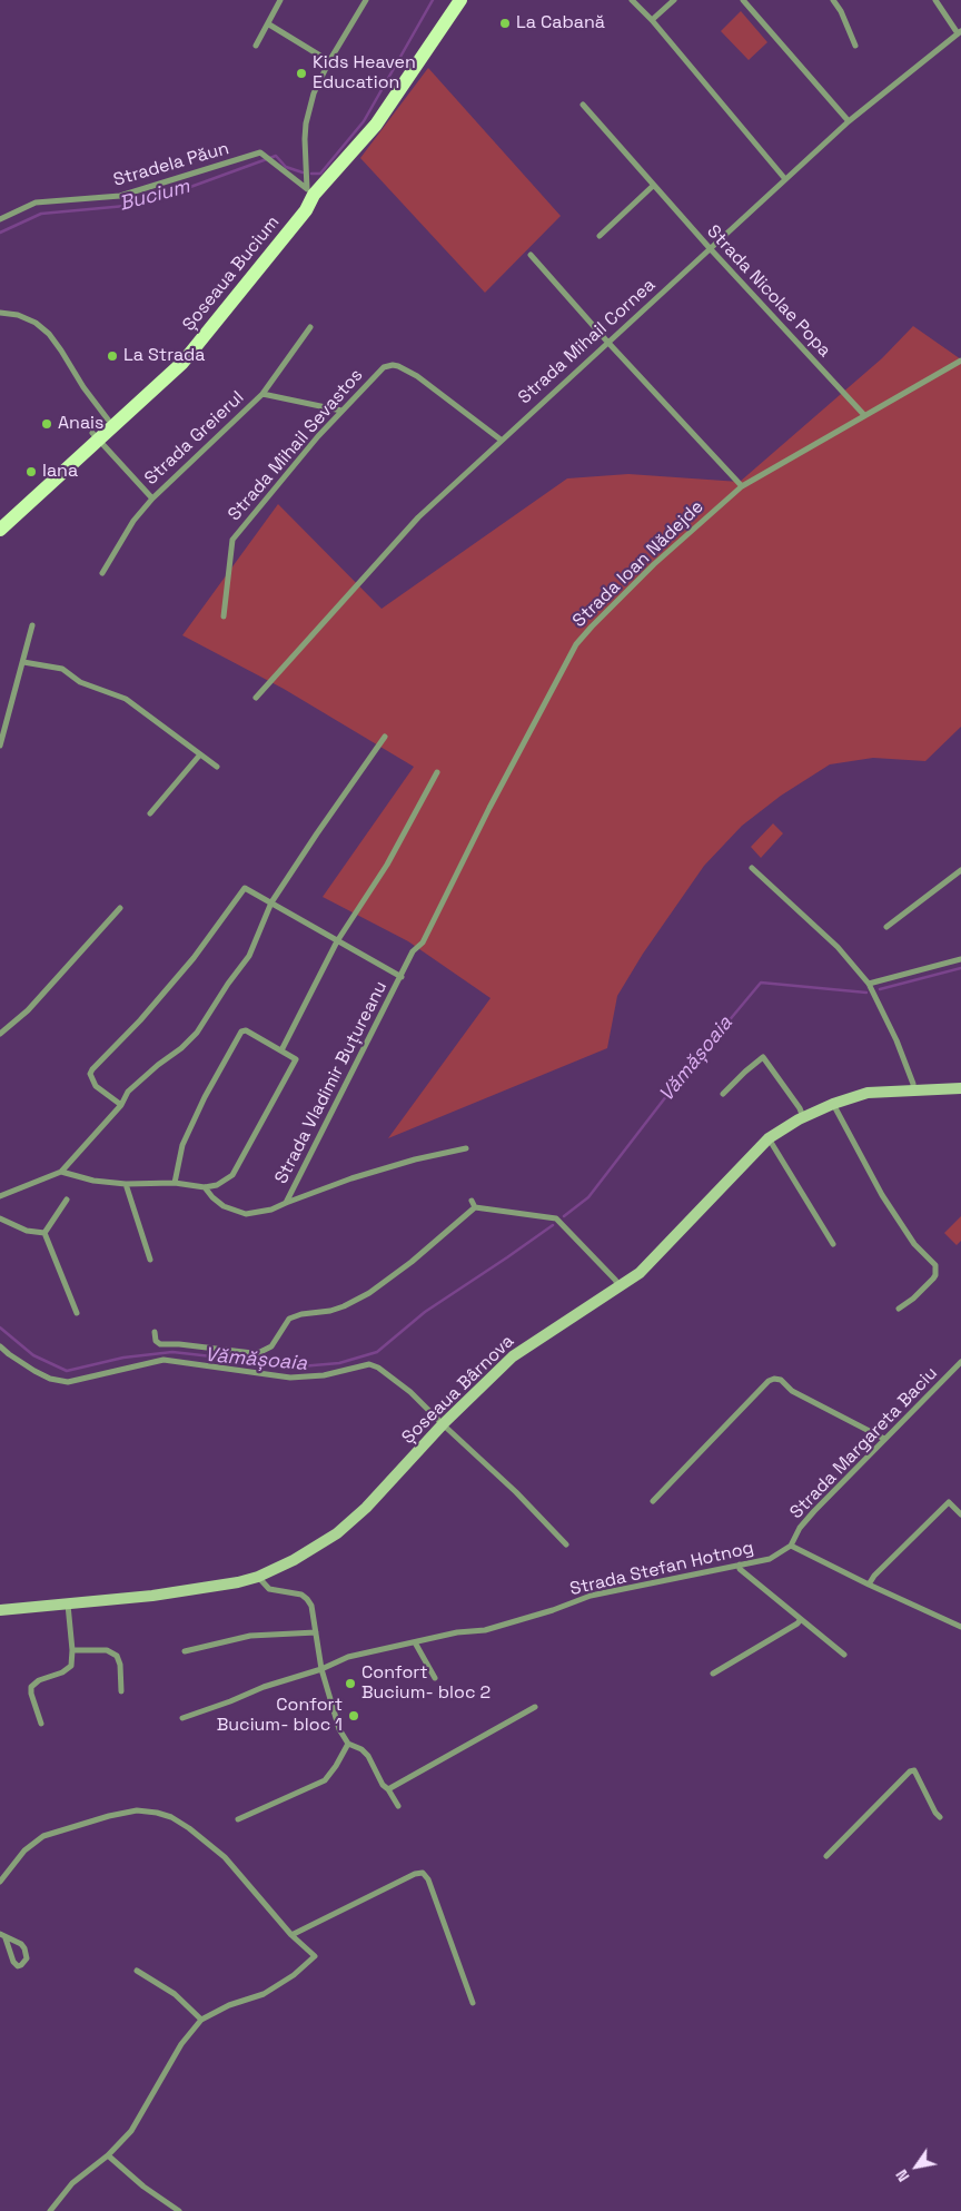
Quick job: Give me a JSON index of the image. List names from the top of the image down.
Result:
{
  "streets": {
    "main road": ["Șoseaua Bucium", "Șoseaua Bârnova"],
    "street": [
      "Stradela Păun",
      "Strada Nicolae Popa",
      "Strada Mihail Cornea",
      "Strada Greierul",
      "Strada Mihail Sevastos",
      "Strada Ioan Nădejde",
      "Strada Vladimir Buțureanu",
      "Strada Margareta Baciu",
      "Strada Stefan Hotnog"
    ]
  },
  "crossings": [
    ["Stradela Păun", "Șoseaua Bucium"],
    ["Strada Nicolae Popa", "Strada Mihail Cornea"],
    ["Strada Nicolae Popa", "Strada Ioan Nădejde"],
    ["Strada Mihail Cornea", "Strada Mihail Sevastos"],
    ["Strada Ioan Nădejde", "Strada Vladimir Buțureanu"],
    ["Strada Margareta Baciu", "Strada Stefan Hotnog"]
  ],
  "water": ["Bucium", "Vămășoaia"],
  "places": [
    "La Cabană",
    "Kids Heaven Education",
    "La Strada",
    "Anais",
    "Iana",
    "Confort Bucium- bloc 2",
    "Confort Bucium- bloc 1"
  ],
  "north": "bottom left"
}
